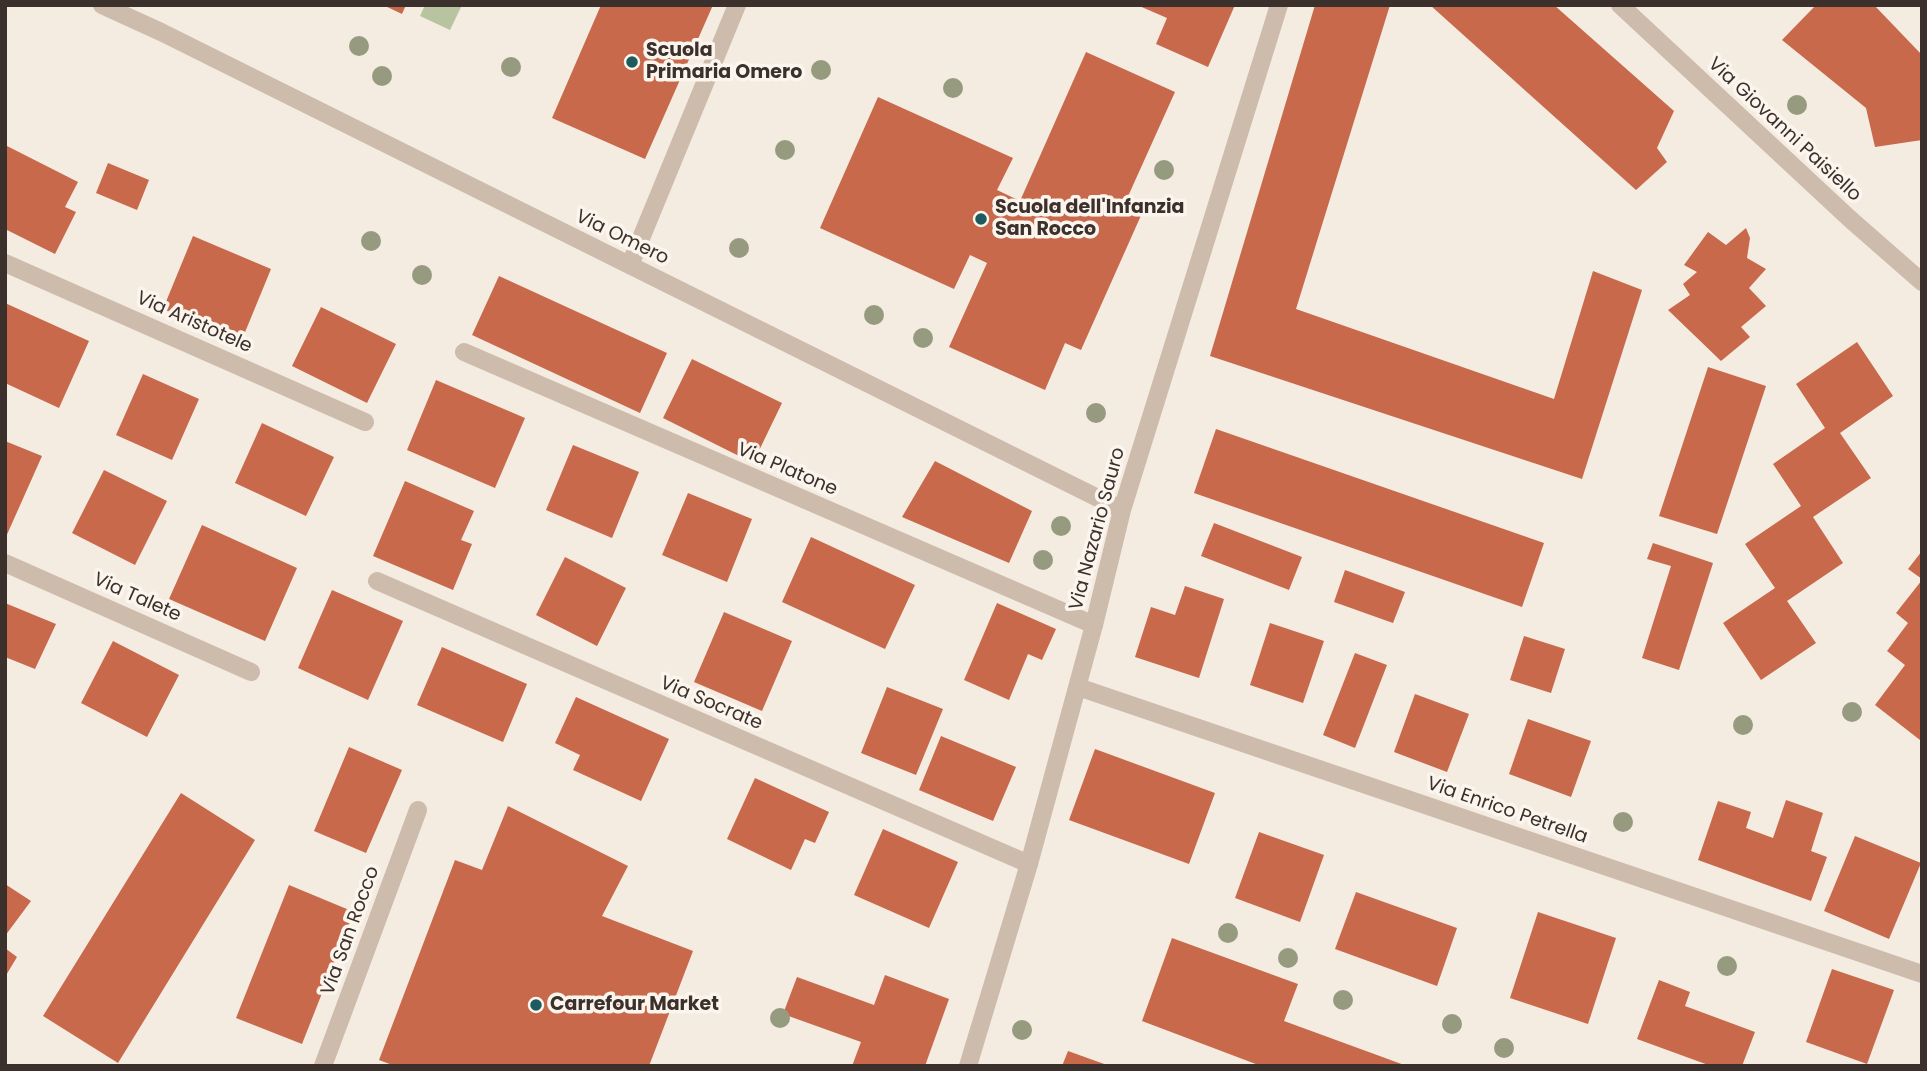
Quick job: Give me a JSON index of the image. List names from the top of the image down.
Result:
{
  "streets": {
    "street": [
      "Via Giovanni Paisiello",
      "Via Omero",
      "Via Aristotele",
      "Via Platone",
      "Via Nazario Sauro",
      "Via Talete",
      "Via Socrate",
      "Via Enrico Petrella",
      "Via San Rocco"
    ]
  },
  "crossings": [
    ["Via Omero", "Via Nazario Sauro"],
    ["Via Platone", "Via Nazario Sauro"],
    ["Via Nazario Sauro", "Via Socrate"],
    ["Via Nazario Sauro", "Via Enrico Petrella"]
  ],
  "places": ["Scuola Primaria Omero", "Scuola dell'Infanzia San Rocco", "Carrefour Market"]
}
